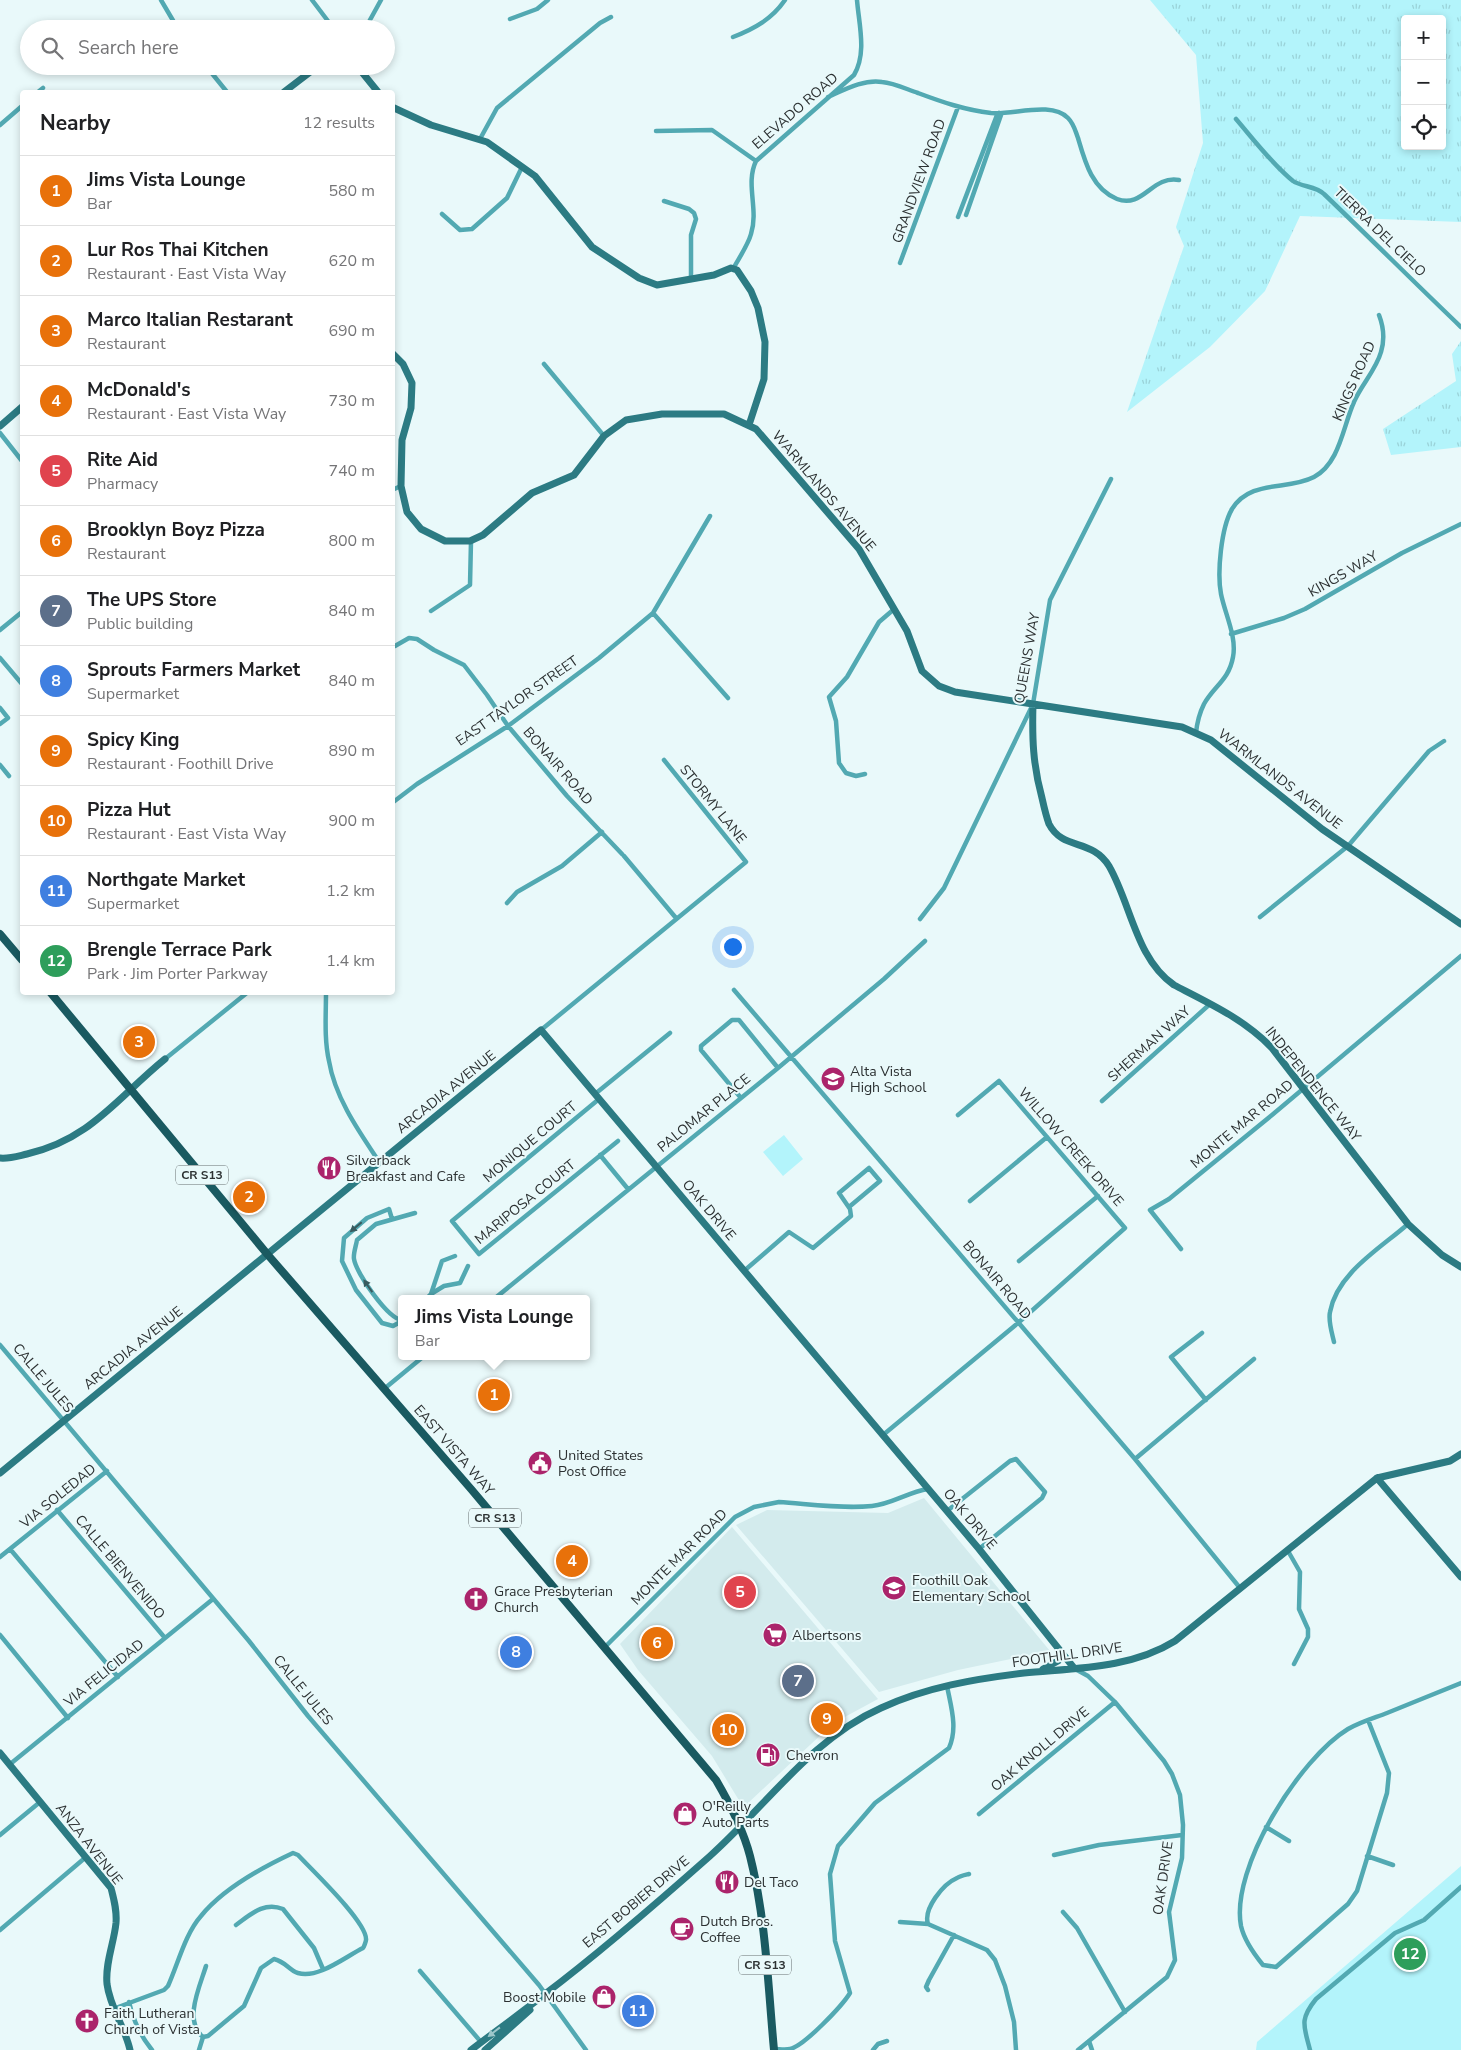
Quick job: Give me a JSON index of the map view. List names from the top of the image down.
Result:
{
  "streets": {
    "main road": ["CR S13", "EAST VISTA WAY"],
    "street": [
      "ELEVADO ROAD",
      "GRANDVIEW ROAD",
      "TIERRA DEL CIELO",
      "KINGS ROAD",
      "WARMLANDS AVENUE",
      "KINGS WAY",
      "QUEENS WAY",
      "EAST TAYLOR STREET",
      "BONAIR ROAD",
      "STORMY LANE",
      "SHERMAN WAY",
      "INDEPENDENCE WAY",
      "ARCADIA AVENUE",
      "PALOMAR PLACE",
      "MONTE MAR ROAD",
      "MONIQUE COURT",
      "WILLOW CREEK DRIVE",
      "MARIPOSA COURT",
      "OAK DRIVE",
      "CALLE JULES",
      "VIA SOLEDAD",
      "CALLE BIENVENIDO",
      "FOOTHILL DRIVE",
      "VIA FELICIDAD",
      "OAK KNOLL DRIVE",
      "ANZA AVENUE",
      "EAST BOBIER DRIVE"
    ]
  },
  "crossings": [
    ["ELEVADO ROAD", "GRANDVIEW ROAD"],
    ["KINGS ROAD", "WARMLANDS AVENUE"],
    ["KINGS ROAD", "KINGS WAY"],
    ["WARMLANDS AVENUE", "QUEENS WAY"],
    ["WARMLANDS AVENUE", "INDEPENDENCE WAY"],
    ["QUEENS WAY", "INDEPENDENCE WAY"],
    ["EAST TAYLOR STREET", "BONAIR ROAD"],
    ["BONAIR ROAD", "ARCADIA AVENUE"],
    ["BONAIR ROAD", "PALOMAR PLACE"],
    ["BONAIR ROAD", "WILLOW CREEK DRIVE"],
    ["BONAIR ROAD", "FOOTHILL DRIVE"],
    ["STORMY LANE", "ARCADIA AVENUE"],
    ["SHERMAN WAY", "INDEPENDENCE WAY"],
    ["INDEPENDENCE WAY", "MONTE MAR ROAD"],
    ["ARCADIA AVENUE", "OAK DRIVE"],
    ["ARCADIA AVENUE", "CALLE JULES"],
    ["ARCADIA AVENUE", "EAST VISTA WAY"],
    ["PALOMAR PLACE", "OAK DRIVE"],
    ["MONTE MAR ROAD", "OAK DRIVE"],
    ["MONTE MAR ROAD", "EAST VISTA WAY"],
    ["MONIQUE COURT", "MARIPOSA COURT"],
    ["MONIQUE COURT", "OAK DRIVE"],
    ["OAK DRIVE", "FOOTHILL DRIVE"],
    ["OAK DRIVE", "OAK KNOLL DRIVE"],
    ["CALLE JULES", "VIA SOLEDAD"],
    ["CALLE JULES", "VIA FELICIDAD"],
    ["CALLE JULES", "EAST BOBIER DRIVE"],
    ["EAST VISTA WAY", "FOOTHILL DRIVE"],
    ["EAST VISTA WAY", "EAST BOBIER DRIVE"],
    ["VIA SOLEDAD", "CALLE BIENVENIDO"],
    ["CALLE BIENVENIDO", "VIA FELICIDAD"],
    ["FOOTHILL DRIVE", "EAST BOBIER DRIVE"],
    ["VIA FELICIDAD", "ANZA AVENUE"]
  ],
  "places": {
    "school or university": ["Alta Vista High School", "Foothill Oak Elementary School"],
    "restaurant": ["Silverback Breakfast and Cafe", "Del Taco"],
    "public building": ["United States Post Office"],
    "church": ["Grace Presbyterian Church", "Faith Lutheran Church of Vista"],
    "supermarket": ["Albertsons"],
    "fuel station": ["Chevron"],
    "shop": ["O'Reilly Auto Parts", "Boost Mobile"],
    "cafe": ["Dutch Bros. Coffee"]
  },
  "page": {
    "map_buttons": ["+", "−"],
    "search": "Search here",
    "heading": ["Nearby", "12 results"],
    "list": [
      {
        "mark": "1",
        "name": "Jims Vista Lounge",
        "note": "Bar",
        "value": "580 m"
      },
      {
        "mark": "2",
        "name": "Lur Ros Thai Kitchen",
        "note": "Restaurant · East Vista Way",
        "value": "620 m"
      },
      {
        "mark": "3",
        "name": "Marco Italian Restarant",
        "note": "Restaurant",
        "value": "690 m"
      },
      {
        "mark": "4",
        "name": "McDonald's",
        "note": "Restaurant · East Vista Way",
        "value": "730 m"
      },
      {
        "mark": "5",
        "name": "Rite Aid",
        "note": "Pharmacy",
        "value": "740 m"
      },
      {
        "mark": "6",
        "name": "Brooklyn Boyz Pizza",
        "note": "Restaurant",
        "value": "800 m"
      },
      {
        "mark": "7",
        "name": "The UPS Store",
        "note": "Public building",
        "value": "840 m"
      },
      {
        "mark": "8",
        "name": "Sprouts Farmers Market",
        "note": "Supermarket",
        "value": "840 m"
      },
      {
        "mark": "9",
        "name": "Spicy King",
        "note": "Restaurant · Foothill Drive",
        "value": "890 m"
      },
      {
        "mark": "10",
        "name": "Pizza Hut",
        "note": "Restaurant · East Vista Way",
        "value": "900 m"
      },
      {
        "mark": "11",
        "name": "Northgate Market",
        "note": "Supermarket",
        "value": "1.2 km"
      },
      {
        "mark": "12",
        "name": "Brengle Terrace Park",
        "note": "Park · Jim Porter Parkway",
        "value": "1.4 km"
      }
    ],
    "pins": [
      "3",
      "2",
      "1",
      "4",
      "5",
      "6",
      "8",
      "7",
      "9",
      "10",
      "12",
      "11"
    ],
    "popup": ["Jims Vista Lounge", "Bar"]
  }
}
